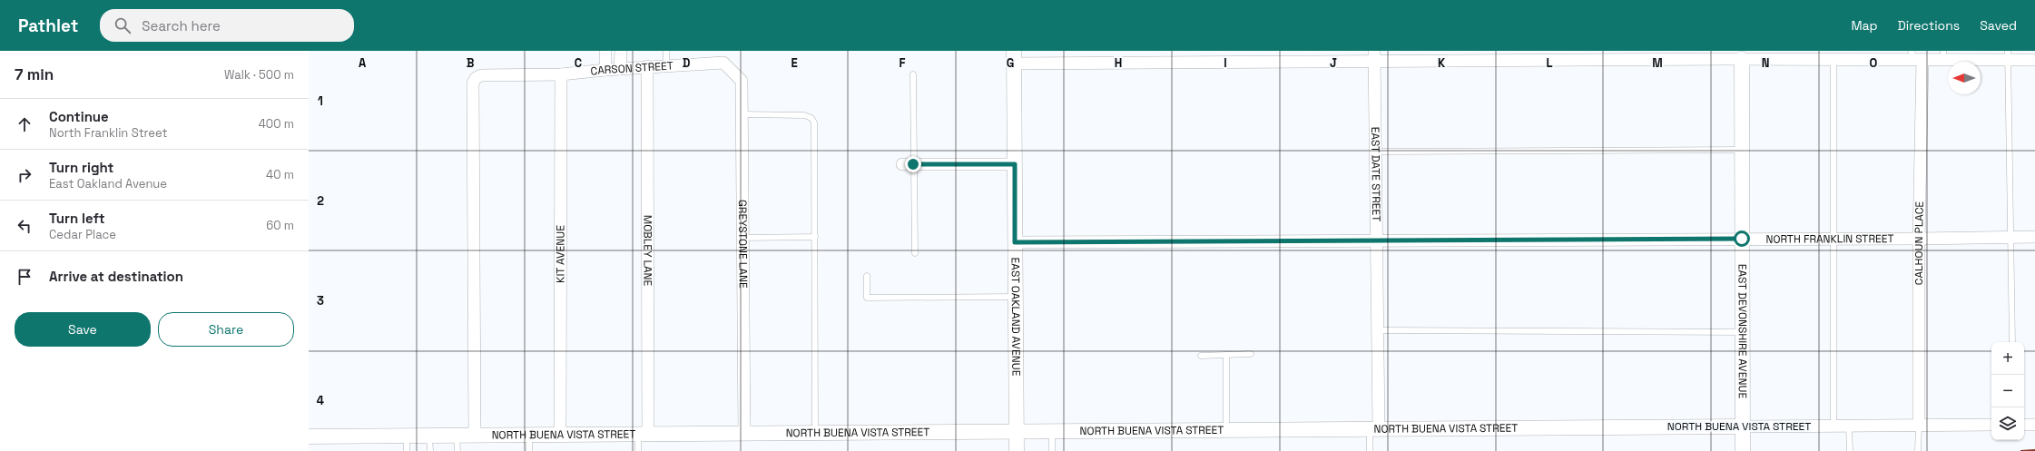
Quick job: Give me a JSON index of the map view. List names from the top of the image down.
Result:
{
  "streets": {
    "street": [
      "CARSON STREET",
      "EAST DATE STREET",
      "NORTH FRANKLIN STREET",
      "CALHOUN PLACE",
      "GREYSTONE LANE",
      "MOBLEY LANE",
      "KIT AVENUE",
      "EAST OAKLAND AVENUE",
      "EAST DEVONSHIRE AVENUE",
      "NORTH BUENA VISTA STREET"
    ]
  },
  "crossings": [
    ["CARSON STREET", "GREYSTONE LANE"],
    ["CARSON STREET", "MOBLEY LANE"],
    ["CARSON STREET", "KIT AVENUE"],
    ["CARSON STREET", "NORTH BUENA VISTA STREET"],
    ["EAST DATE STREET", "NORTH FRANKLIN STREET"],
    ["EAST DATE STREET", "NORTH BUENA VISTA STREET"],
    ["NORTH FRANKLIN STREET", "CALHOUN PLACE"],
    ["NORTH FRANKLIN STREET", "EAST OAKLAND AVENUE"],
    ["NORTH FRANKLIN STREET", "EAST DEVONSHIRE AVENUE"],
    ["CALHOUN PLACE", "NORTH BUENA VISTA STREET"],
    ["GREYSTONE LANE", "NORTH BUENA VISTA STREET"],
    ["MOBLEY LANE", "NORTH BUENA VISTA STREET"],
    ["KIT AVENUE", "NORTH BUENA VISTA STREET"],
    ["EAST OAKLAND AVENUE", "NORTH BUENA VISTA STREET"],
    ["EAST DEVONSHIRE AVENUE", "NORTH BUENA VISTA STREET"]
  ],
  "north": "left",
  "page": {
    "header": "Pathlet",
    "search": "Search here",
    "nav": ["Map", "Directions", "Saved"],
    "heading": ["7 min", "Walk · 500 m"],
    "list": [
      ["Continue", "North Franklin Street", "400 m"],
      ["Turn right", "East Oakland Avenue", "40 m"],
      ["Turn left", "Cedar Place", "60 m"],
      "Arrive at destination"
    ],
    "buttons": ["Save", "Share"],
    "map_buttons": ["+", "−"]
  },
  "grid": {
    "columns": [
      "A",
      "B",
      "C",
      "D",
      "E",
      "F",
      "G",
      "H",
      "I",
      "J",
      "K",
      "L",
      "M",
      "N",
      "O"
    ],
    "rows": [
      "1",
      "2",
      "3",
      "4"
    ]
  }
}
